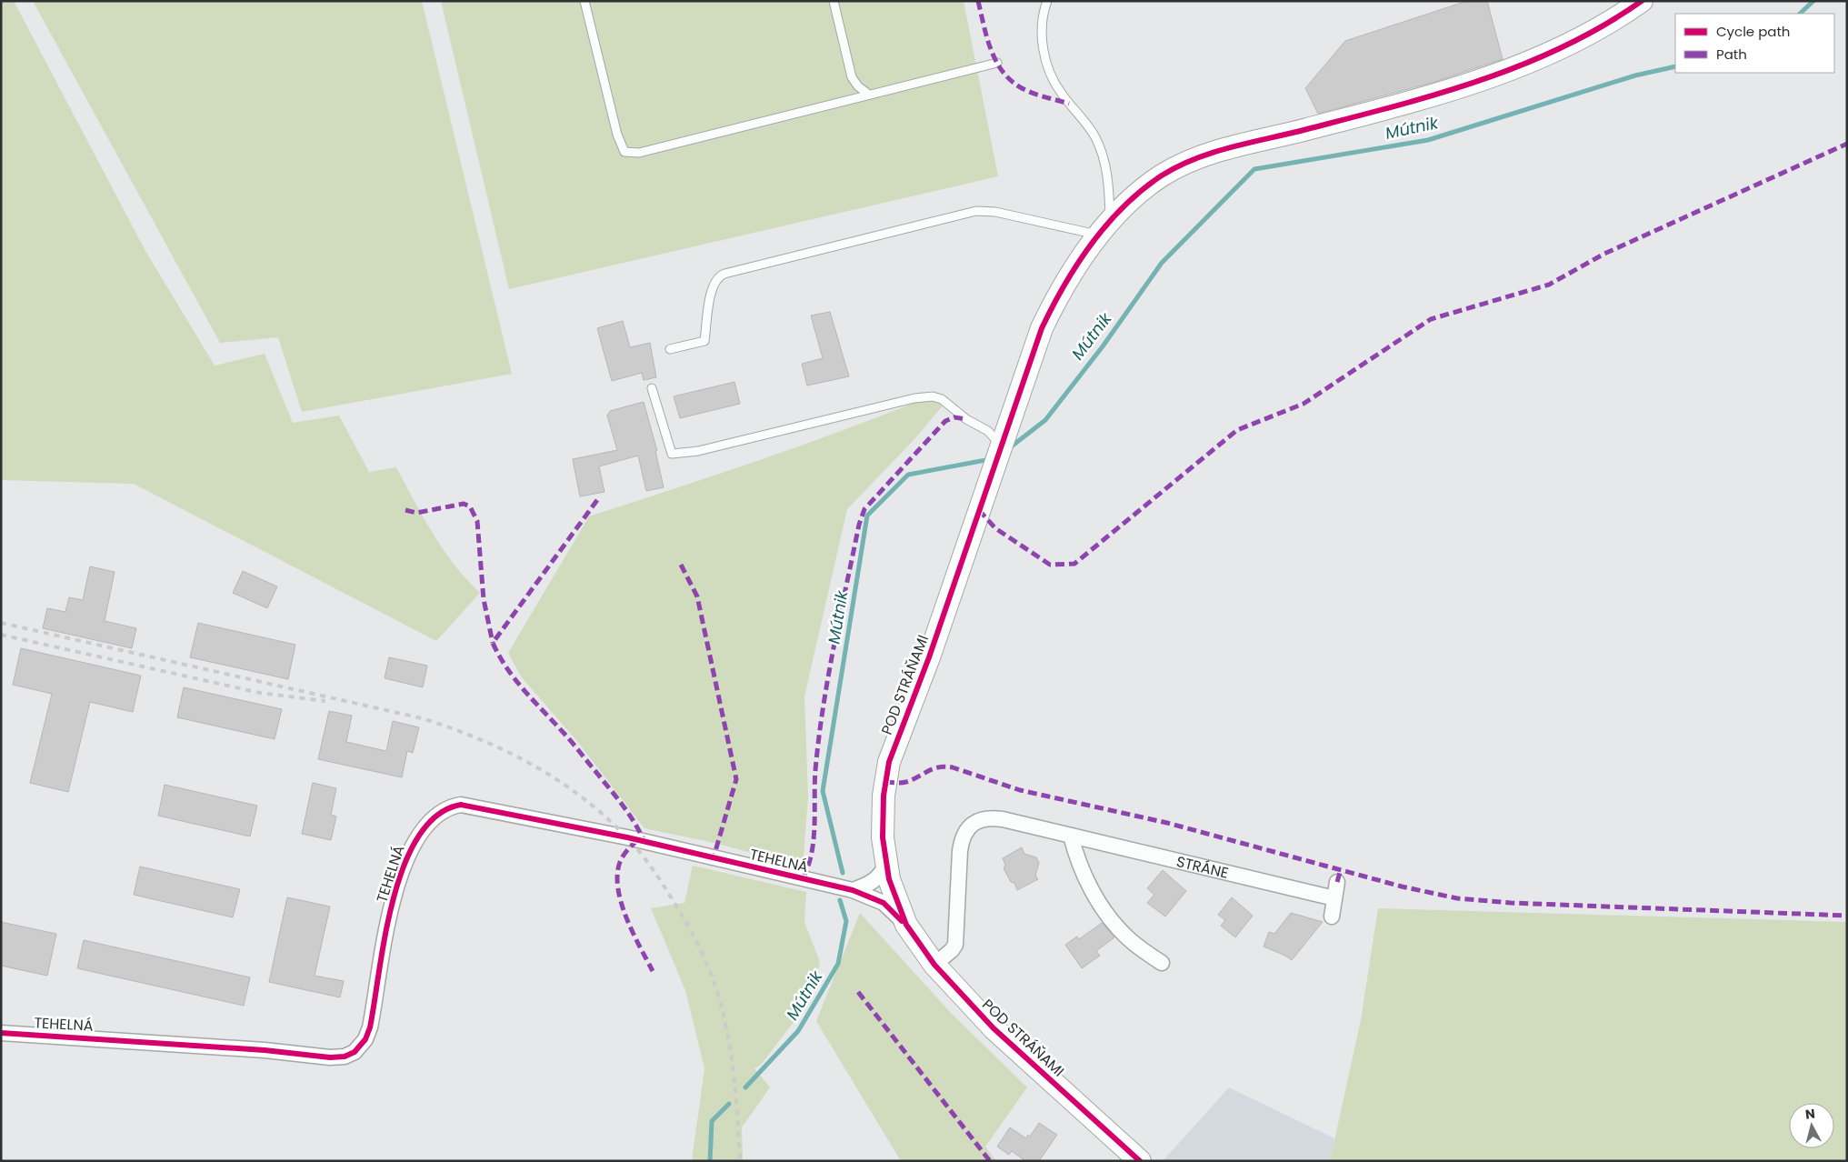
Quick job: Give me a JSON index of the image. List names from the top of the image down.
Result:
{
  "streets": {
    "street": ["POD STRÁŇAMI", "TEHELNÁ", "STRÁNE"]
  },
  "crossings": [
    ["POD STRÁŇAMI", "TEHELNÁ"],
    ["POD STRÁŇAMI", "STRÁNE"]
  ],
  "water": ["Mútnik"],
  "legend": ["Cycle path", "Path"],
  "north": "top"
}
